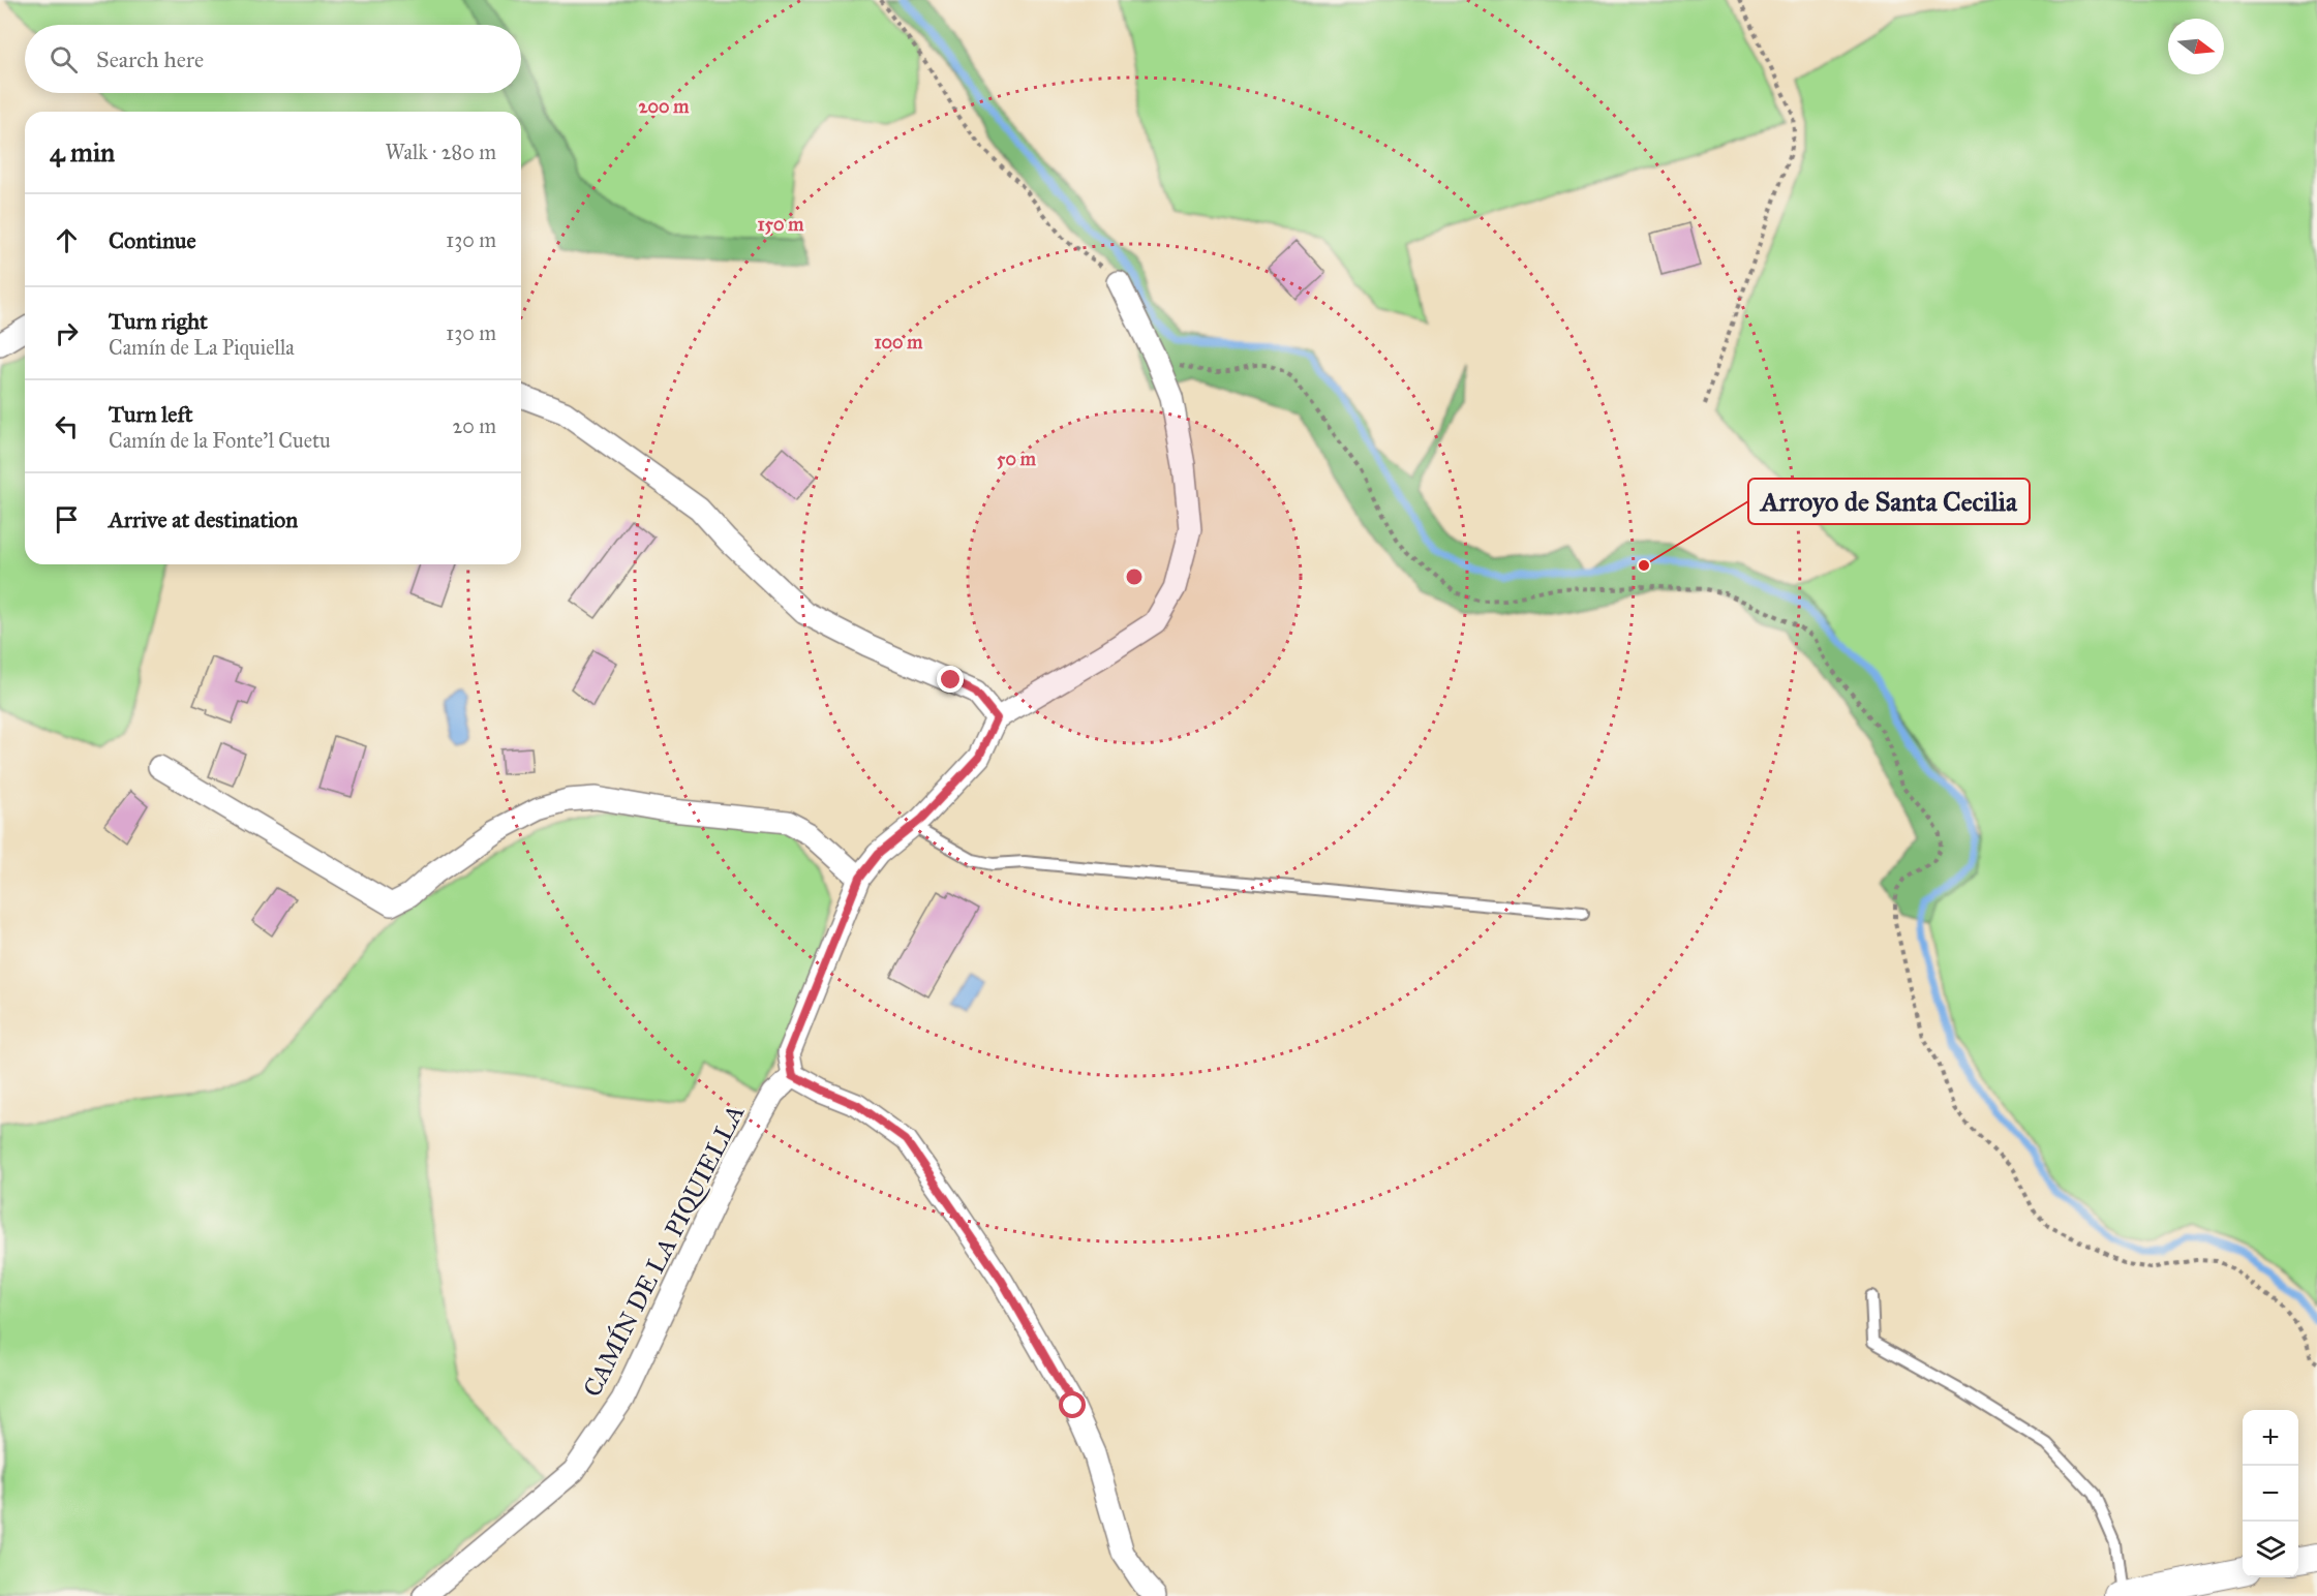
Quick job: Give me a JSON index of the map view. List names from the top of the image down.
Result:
{
  "streets": {
    "street": ["CAMÍN DE LA PIQUIELLA"]
  },
  "places": ["Arroyo de Santa Cecilia"],
  "north": "right",
  "page": {
    "search": "Search here",
    "heading": ["4 min", "Walk · 280 m"],
    "list": [
      ["Continue", "130 m"],
      ["Turn right", "Camín de La Piquiella", "130 m"],
      ["Turn left", "Camín de la Fonte'l Cuetu", "20 m"],
      "Arrive at destination"
    ],
    "map_buttons": ["+", "−"]
  },
  "rings": [
    "200 m",
    "150 m",
    "100 m",
    "50 m"
  ]
}
